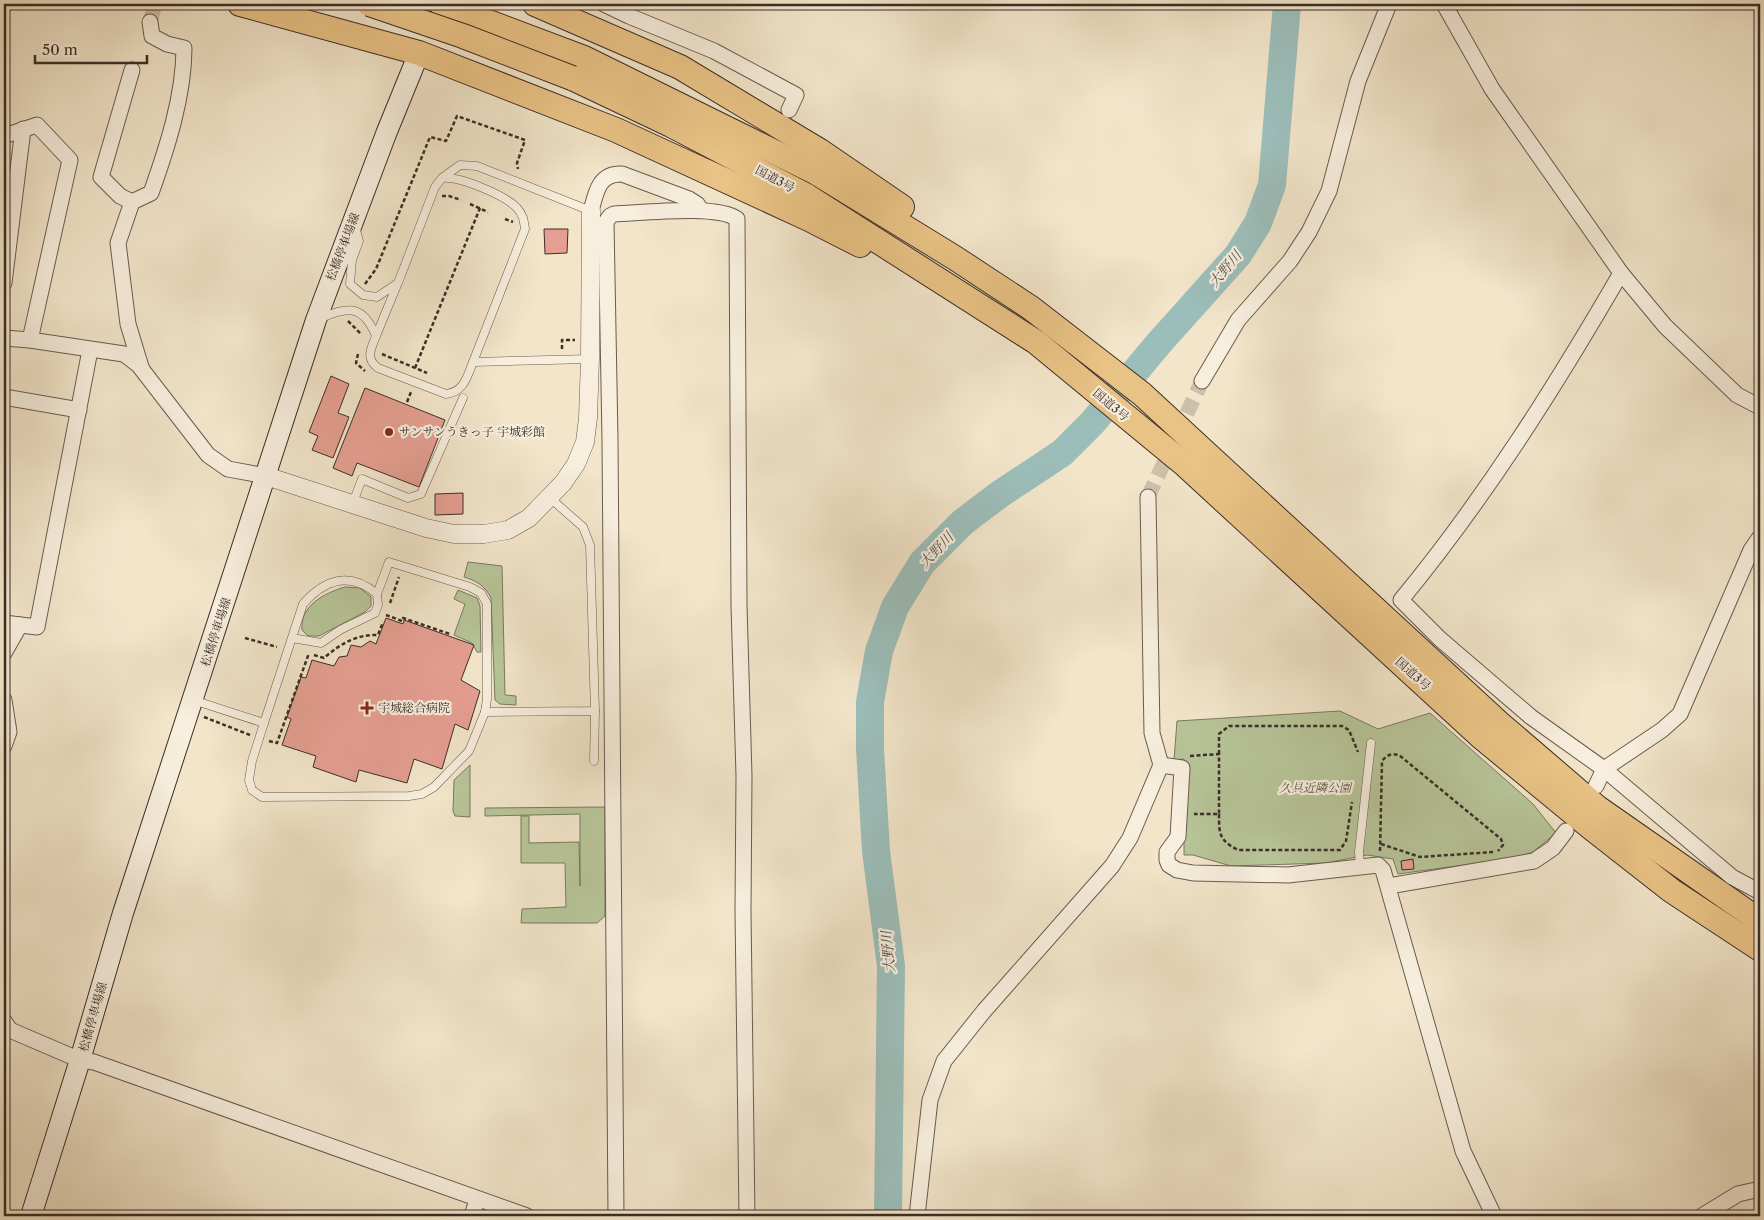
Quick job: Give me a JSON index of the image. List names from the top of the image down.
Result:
{
  "streets": {
    "highway": ["国道3号"],
    "main road": ["松橋停車場線"]
  },
  "water": ["大野川"],
  "parks": ["久具近隣公園"],
  "places": {
    "other": ["サンサンうきっ子 宇城彩館"],
    "health": ["宇城総合病院"]
  },
  "scale_bar": "50 m"
}
